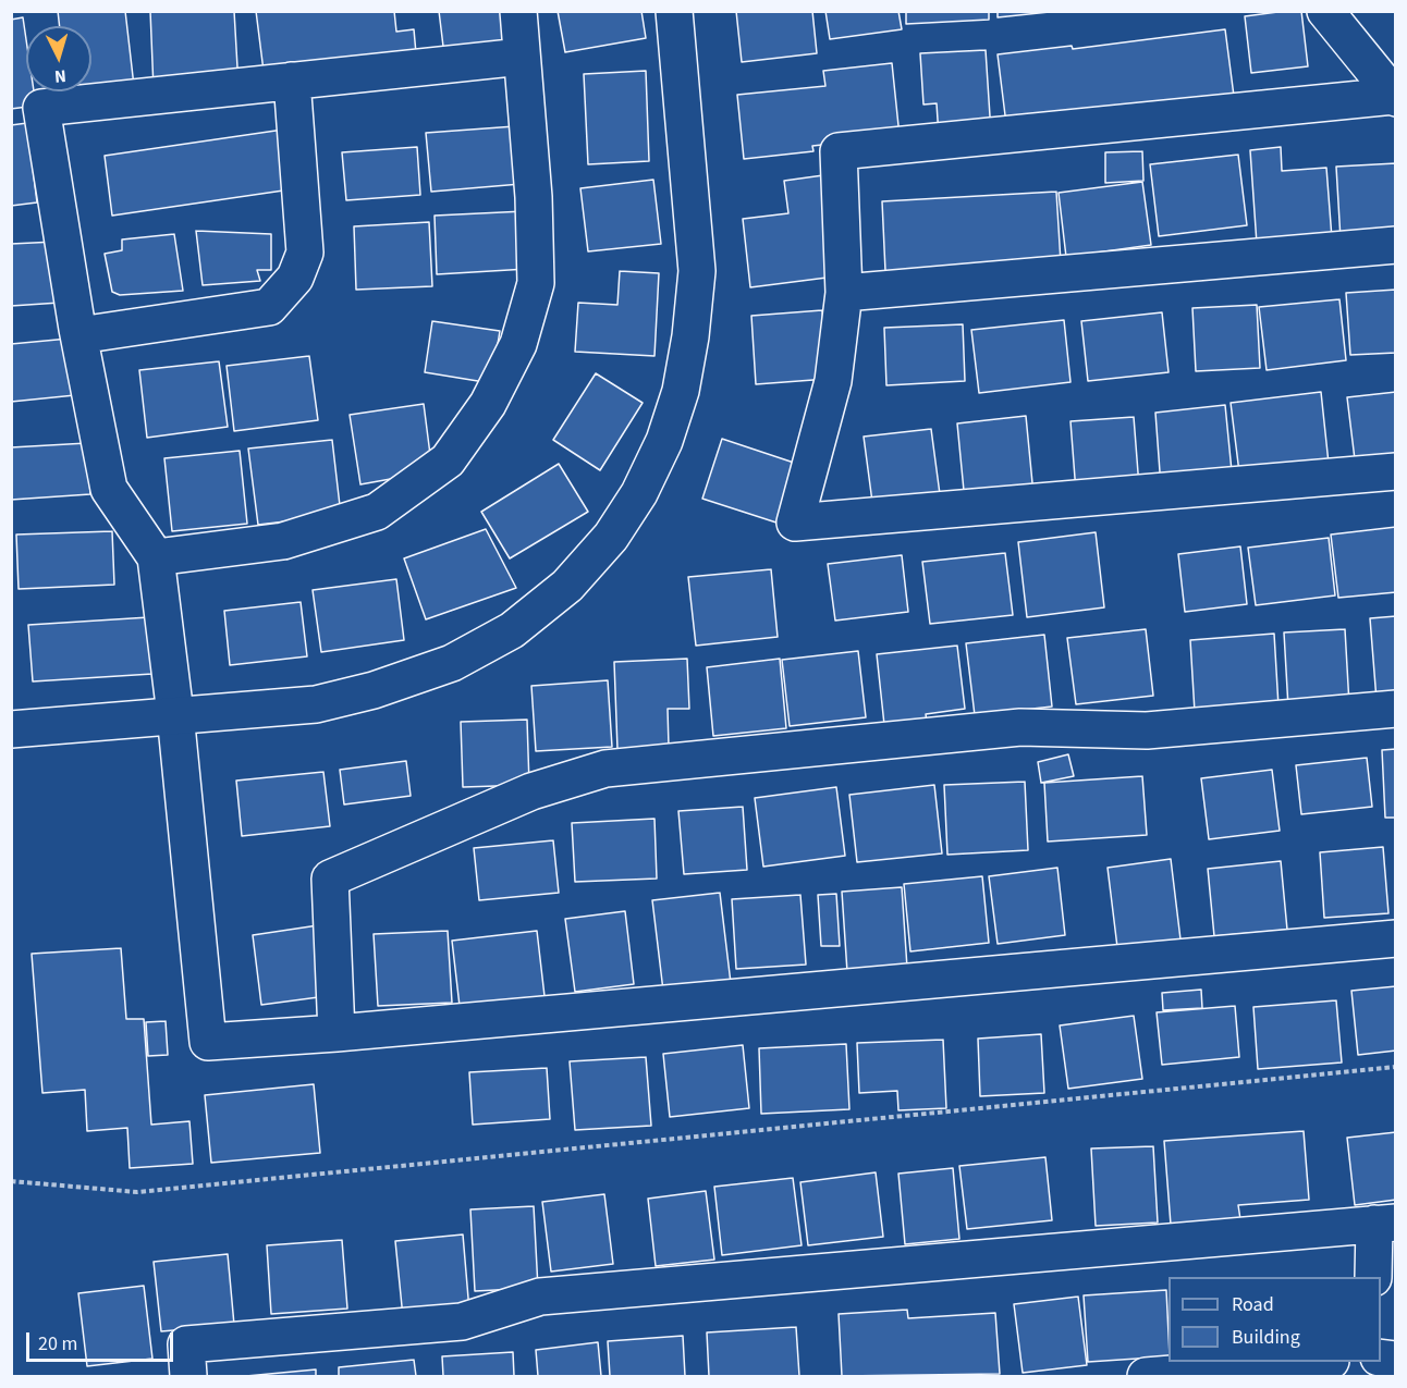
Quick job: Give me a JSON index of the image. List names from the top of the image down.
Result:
{
  "legend": ["Road", "Building"],
  "scale_bar": "20 m",
  "north": "bottom"
}
